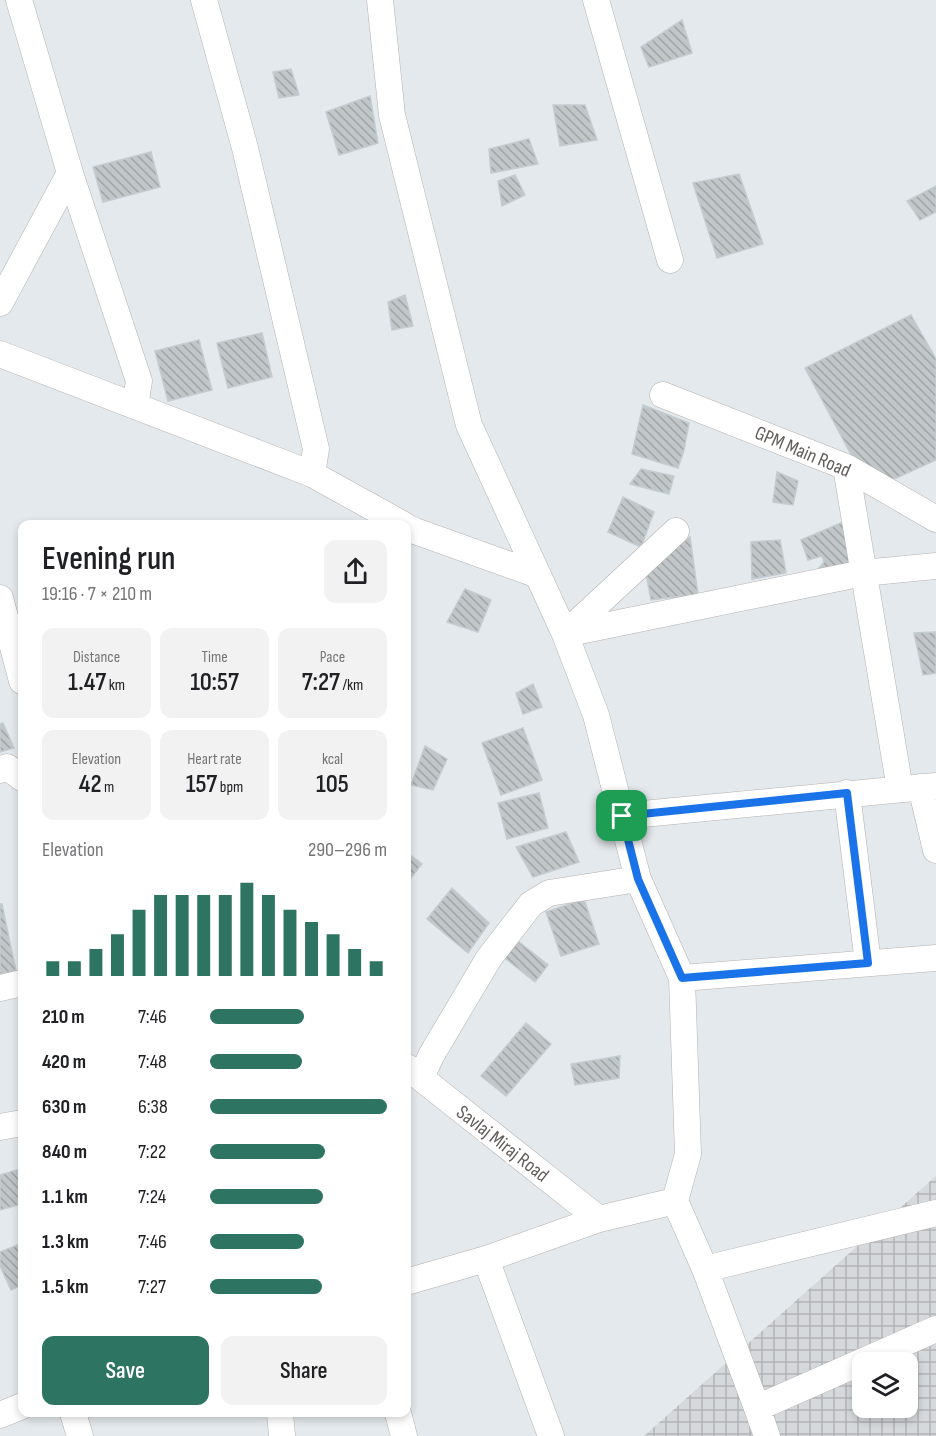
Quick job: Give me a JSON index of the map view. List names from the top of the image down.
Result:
{
  "streets": {
    "street": ["GPM Main Road", "Savlaj Miraj Road"]
  },
  "page": {
    "heading": ["Evening run", "19:16 · 7 × 210 m"],
    "stats": [
      ["Distance", "1.47 km"],
      ["Time", "10:57"],
      ["Pace", "7:27 /km"],
      ["Elevation", "42 m"],
      ["Heart rate", "157 bpm"],
      ["kcal", "105"]
    ],
    "chart": ["Elevation", "290–296 m"],
    "list": [
      {
        "name": "210 m",
        "note": "7:46"
      },
      {
        "name": "420 m",
        "note": "7:48"
      },
      {
        "name": "630 m",
        "note": "6:38"
      },
      {
        "name": "840 m",
        "note": "7:22"
      },
      {
        "name": "1.1 km",
        "note": "7:24"
      },
      {
        "name": "1.3 km",
        "note": "7:46"
      },
      {
        "name": "1.5 km",
        "note": "7:27"
      }
    ],
    "buttons": ["Save", "Share"]
  }
}
